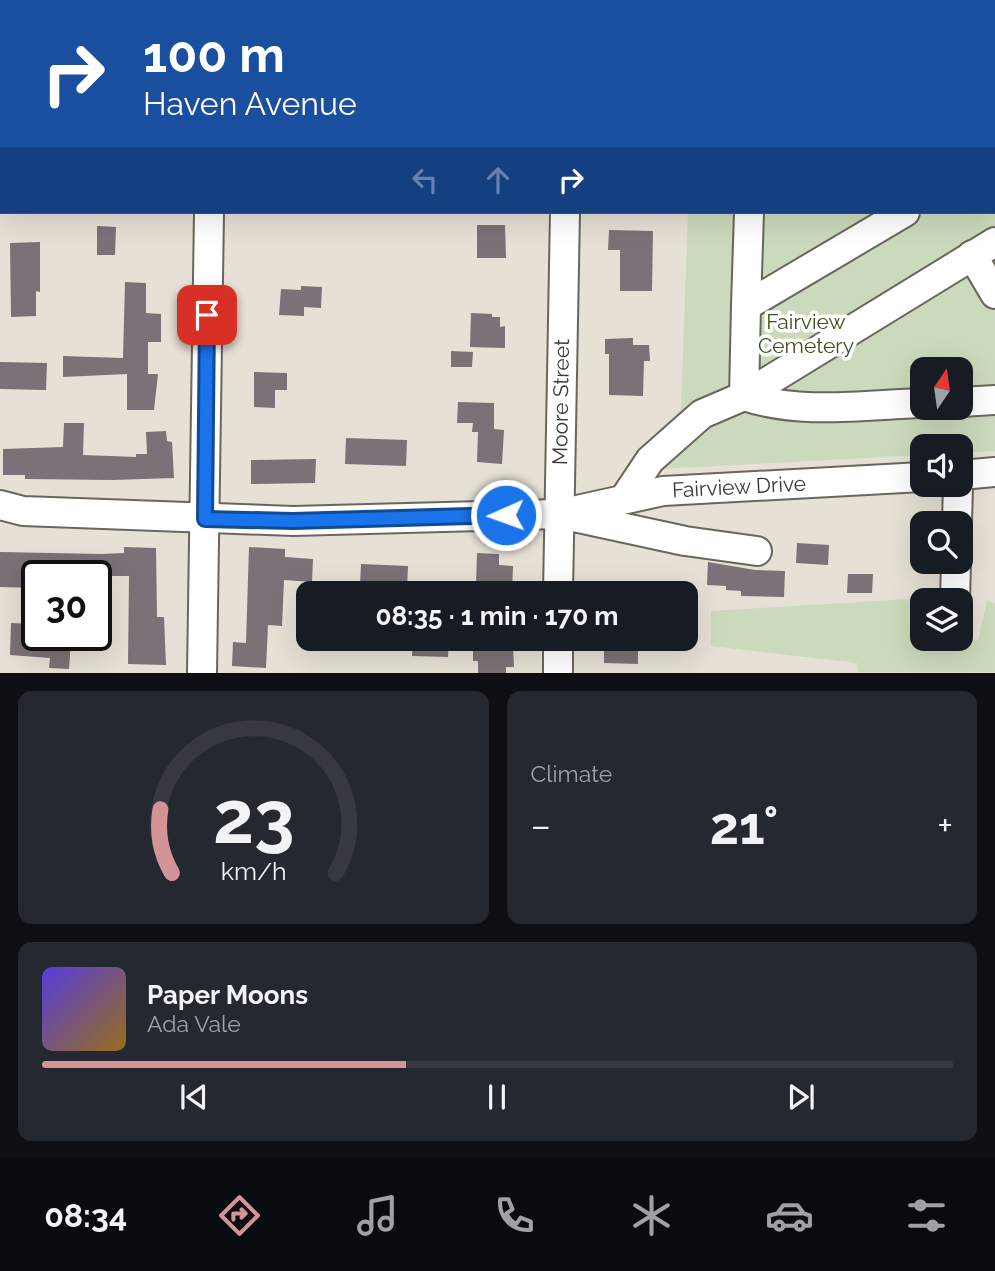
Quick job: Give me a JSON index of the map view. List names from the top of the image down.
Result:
{
  "streets": {
    "street": ["Moore Street", "Fairview Drive"]
  },
  "crossings": [
    ["Moore Street", "Fairview Drive"]
  ],
  "parks": ["Fairview Cemetery"],
  "north": "top",
  "page": {
    "turn": ["100 m", "Haven Avenue"],
    "limit": "30",
    "trip": "08:35 · 1 min · 170 m",
    "tile": "Climate",
    "heat": ["−", "21°", "+"],
    "song": ["Paper Moons", "Ada Vale"],
    "tabs": "08:34",
    "gauge": ["23", "km/h"]
  }
}
